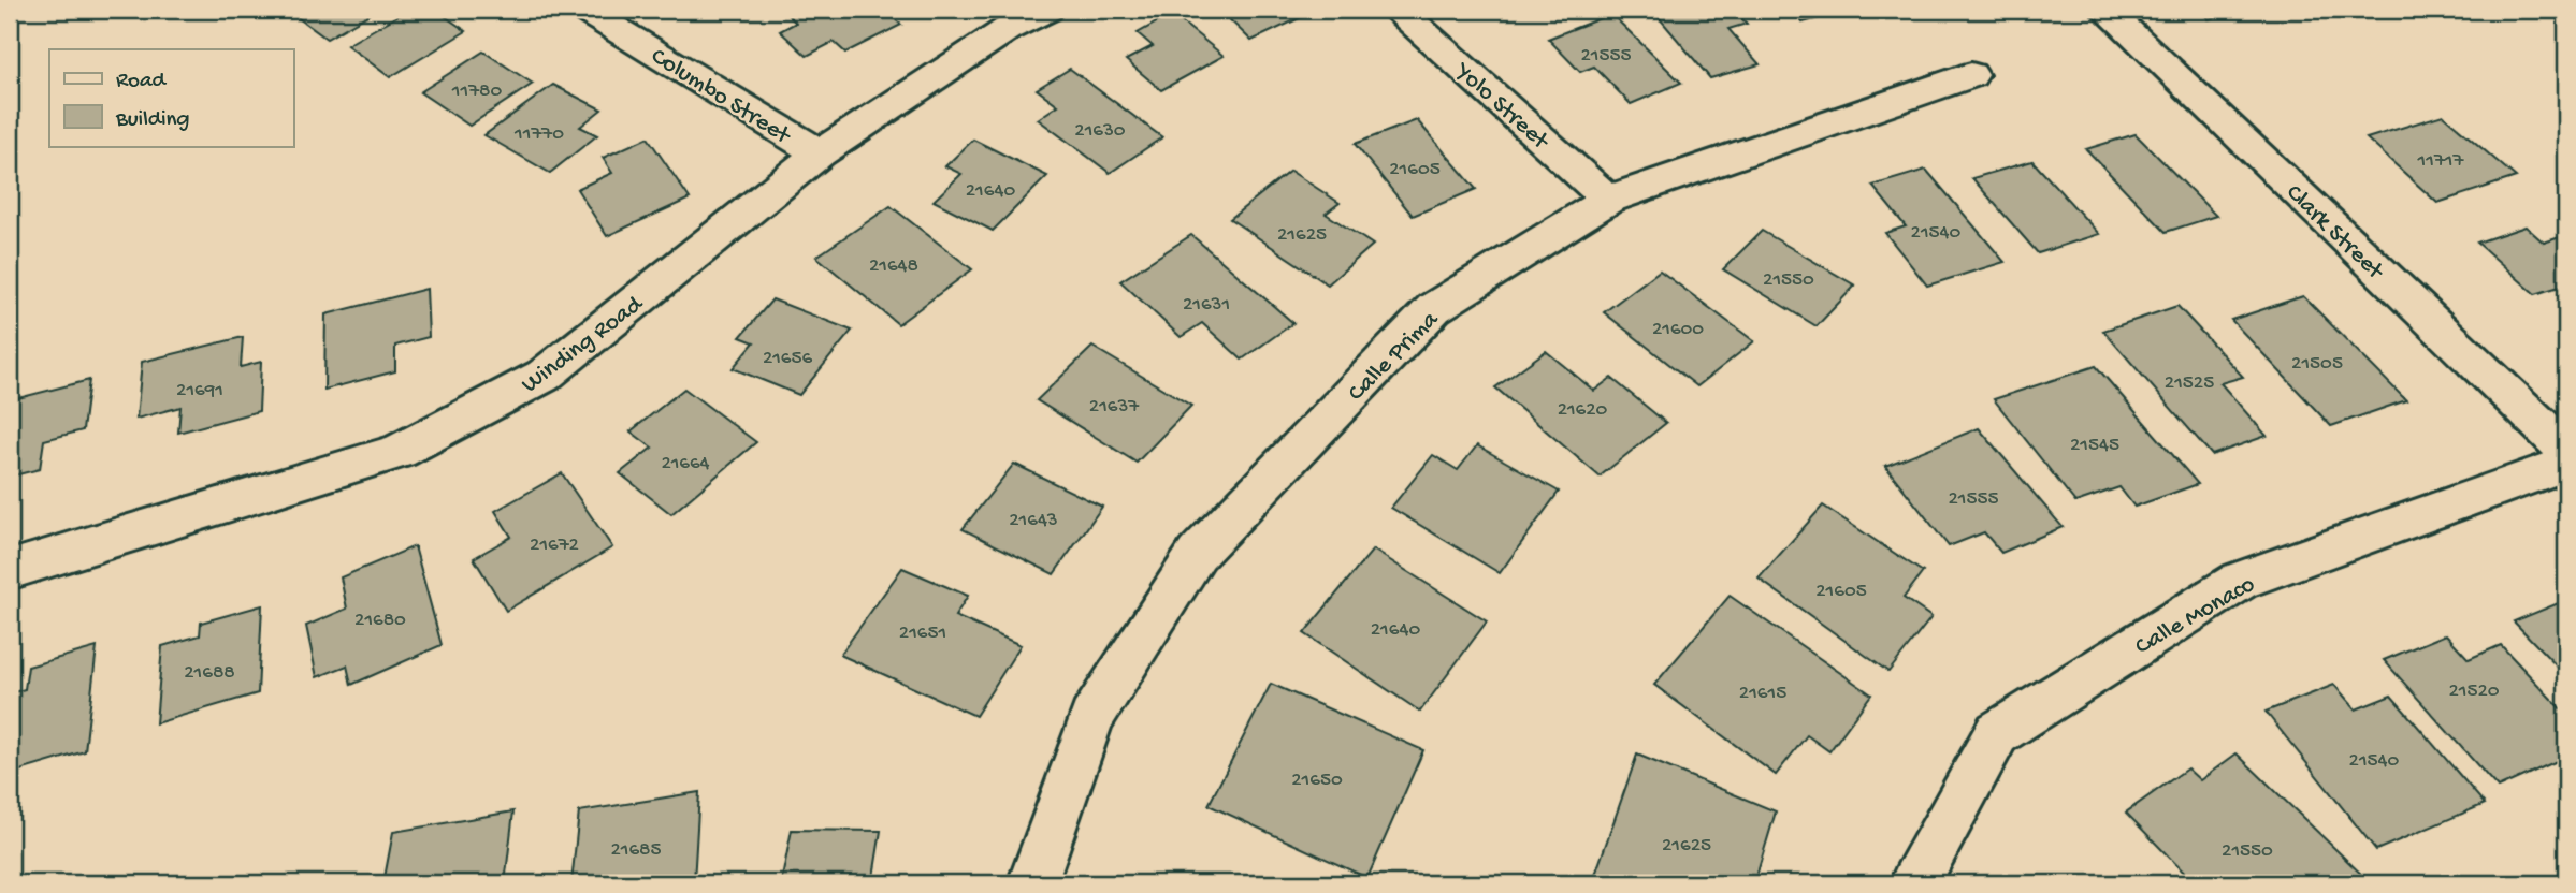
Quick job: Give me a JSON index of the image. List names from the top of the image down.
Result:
{
  "streets": {
    "street": [
      "Columbo Street",
      "Yolo Street",
      "Clark Street",
      "Winding Road",
      "Calle Prima",
      "Calle Monaco"
    ]
  },
  "crossings": [
    ["Columbo Street", "Winding Road"],
    ["Yolo Street", "Calle Prima"]
  ],
  "house_numbers": [
    "21555",
    "11780",
    "21630",
    "11770",
    "11717",
    "21605",
    "21640",
    "21540",
    "21625",
    "21648",
    "21550",
    "21631",
    "21600",
    "21656",
    "21505",
    "21525",
    "21691",
    "21637",
    "21620",
    "21545",
    "21664",
    "21555",
    "21643",
    "21672",
    "21605",
    "21680",
    "21640",
    "21651",
    "21688",
    "21520",
    "21615",
    "21540",
    "21650",
    "21625",
    "21685",
    "21550"
  ],
  "legend": ["Road", "Building"]
}
